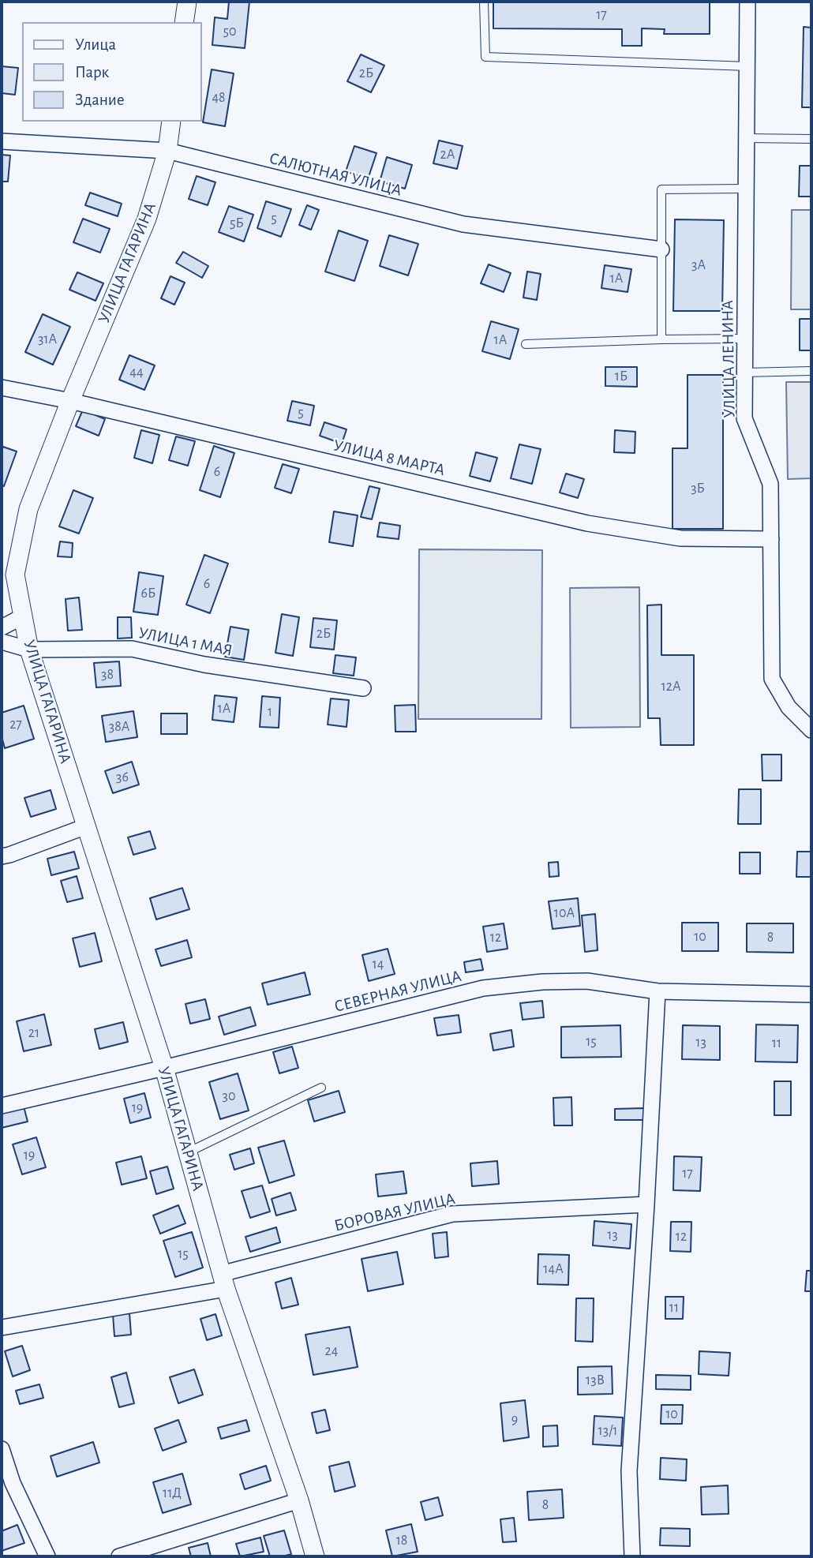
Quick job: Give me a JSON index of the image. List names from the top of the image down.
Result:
{
  "streets": {
    "street": [
      "САЛЮТНАЯ УЛИЦА",
      "УЛИЦА ГАГАРИНА",
      "УЛИЦА ЛЕНИНА",
      "УЛИЦА 8 МАРТА",
      "УЛИЦА 1 МАЯ",
      "СЕВЕРНАЯ УЛИЦА",
      "БОРОВАЯ УЛИЦА"
    ]
  },
  "crossings": [
    ["САЛЮТНАЯ УЛИЦА", "УЛИЦА ГАГАРИНА"],
    ["УЛИЦА ГАГАРИНА", "УЛИЦА 8 МАРТА"],
    ["УЛИЦА ГАГАРИНА", "УЛИЦА 1 МАЯ"],
    ["УЛИЦА ГАГАРИНА", "СЕВЕРНАЯ УЛИЦА"],
    ["УЛИЦА ГАГАРИНА", "БОРОВАЯ УЛИЦА"],
    ["УЛИЦА ЛЕНИНА", "УЛИЦА 8 МАРТА"]
  ],
  "house_numbers": [
    "17",
    "50",
    "2Б",
    "48",
    "2А",
    "5",
    "5Б",
    "3А",
    "1А",
    "31А",
    "1А",
    "44",
    "1Б",
    "5",
    "6",
    "3Б",
    "6",
    "6Б",
    "2Б",
    "38",
    "12А",
    "1А",
    "1",
    "27",
    "38А",
    "36",
    "10А",
    "10",
    "12",
    "8",
    "14",
    "21",
    "15",
    "13",
    "11",
    "30",
    "19",
    "19",
    "17",
    "13",
    "12",
    "15",
    "14А",
    "11",
    "24",
    "13В",
    "10",
    "9",
    "13/1",
    "11Д",
    "8",
    "18"
  ],
  "legend": ["Улица", "Парк", "Здание"]
}
